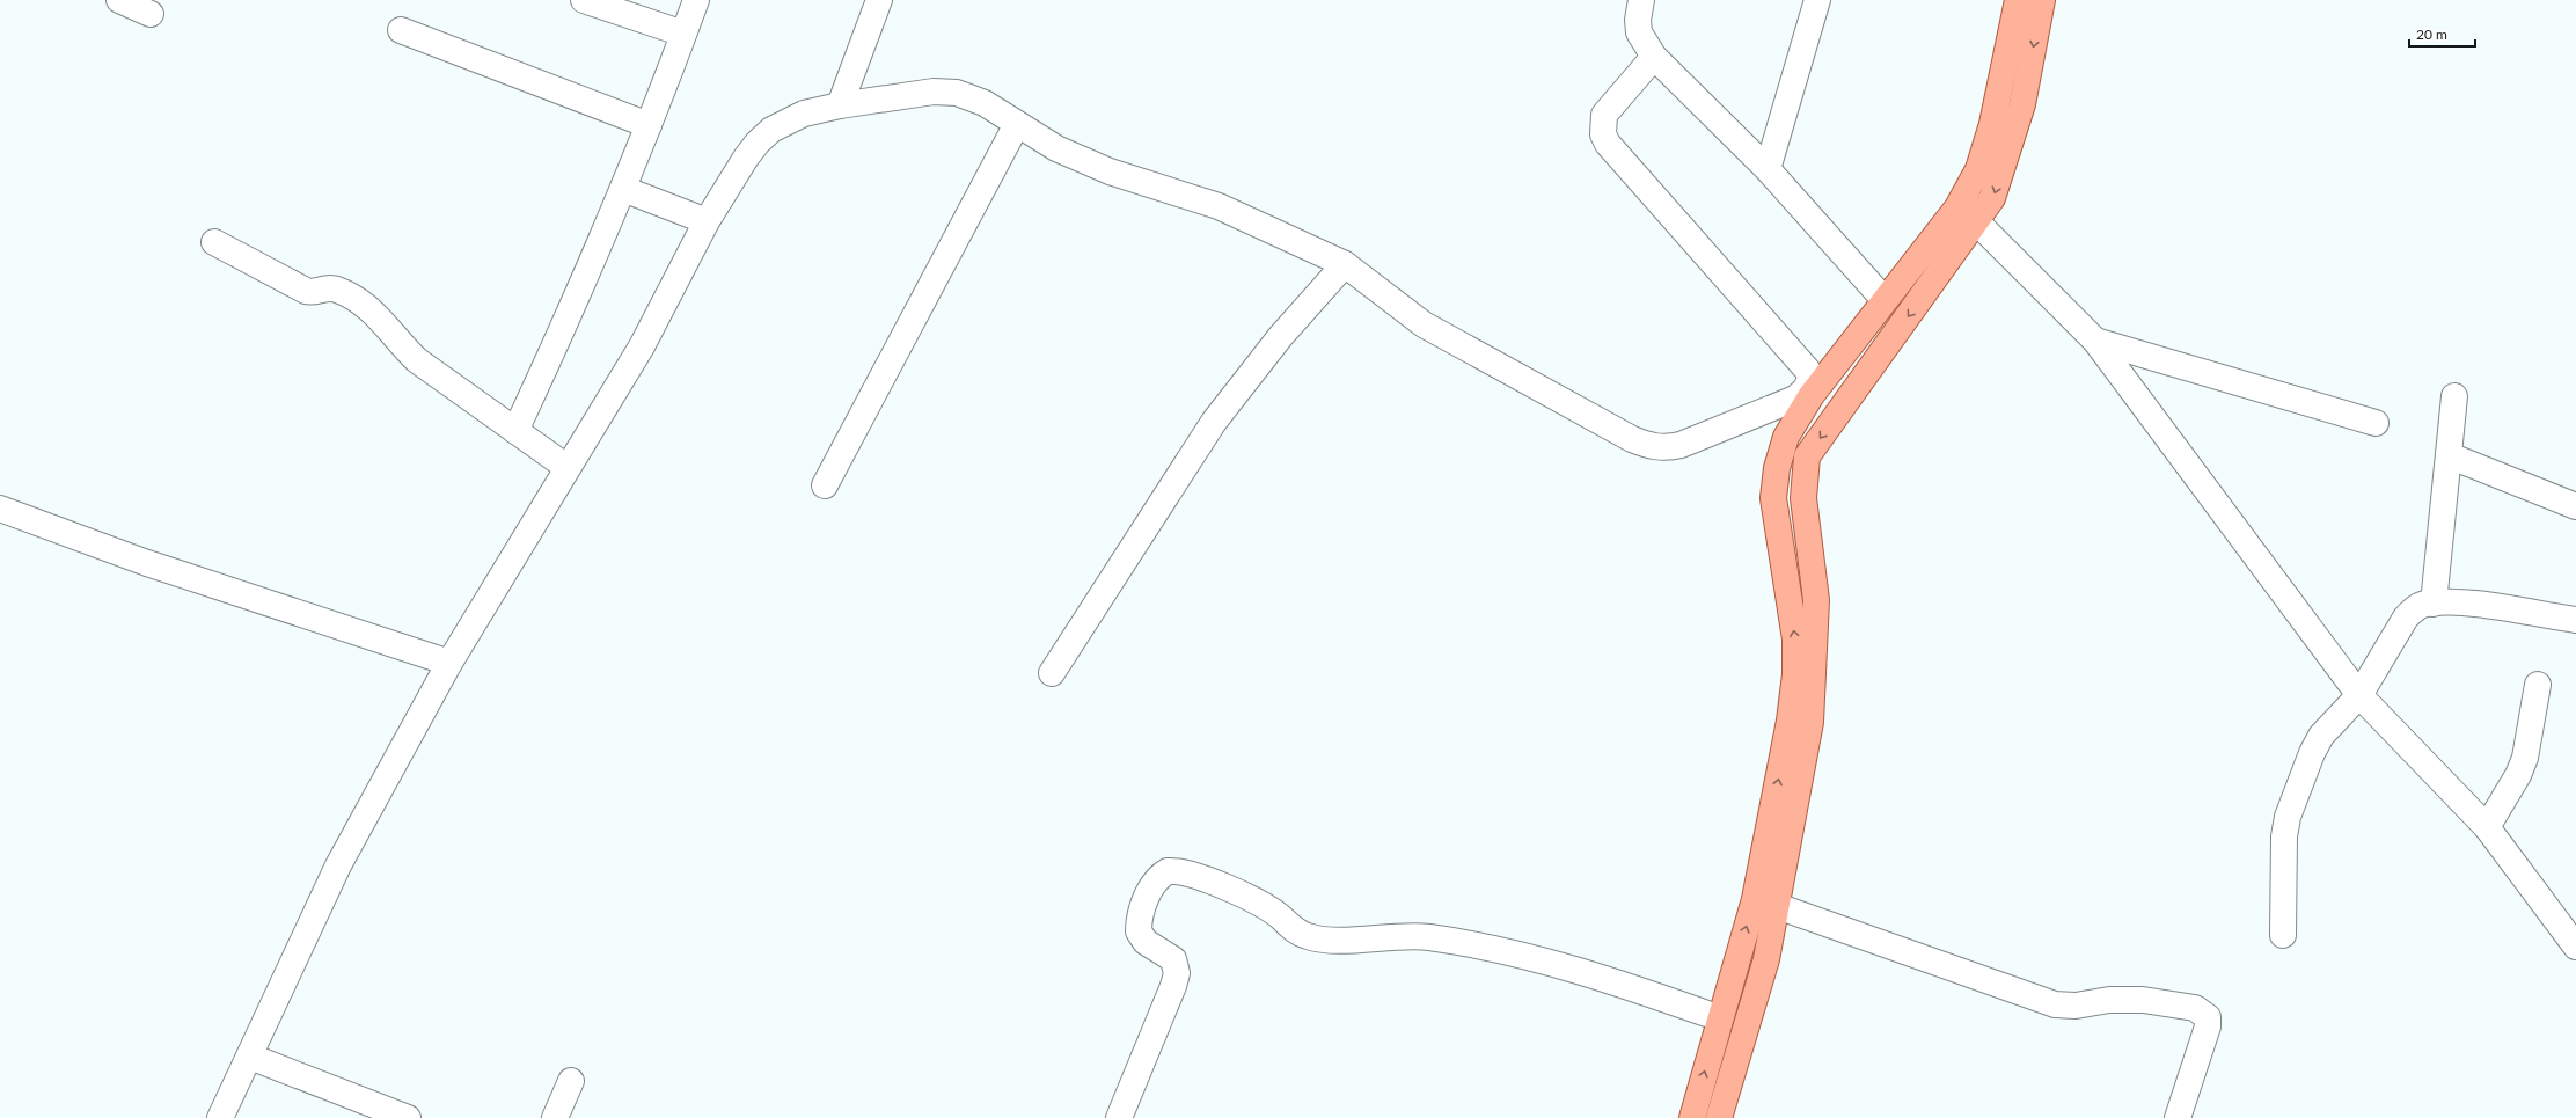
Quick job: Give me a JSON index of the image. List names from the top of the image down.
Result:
{
  "scale_bar": "20 m"
}
